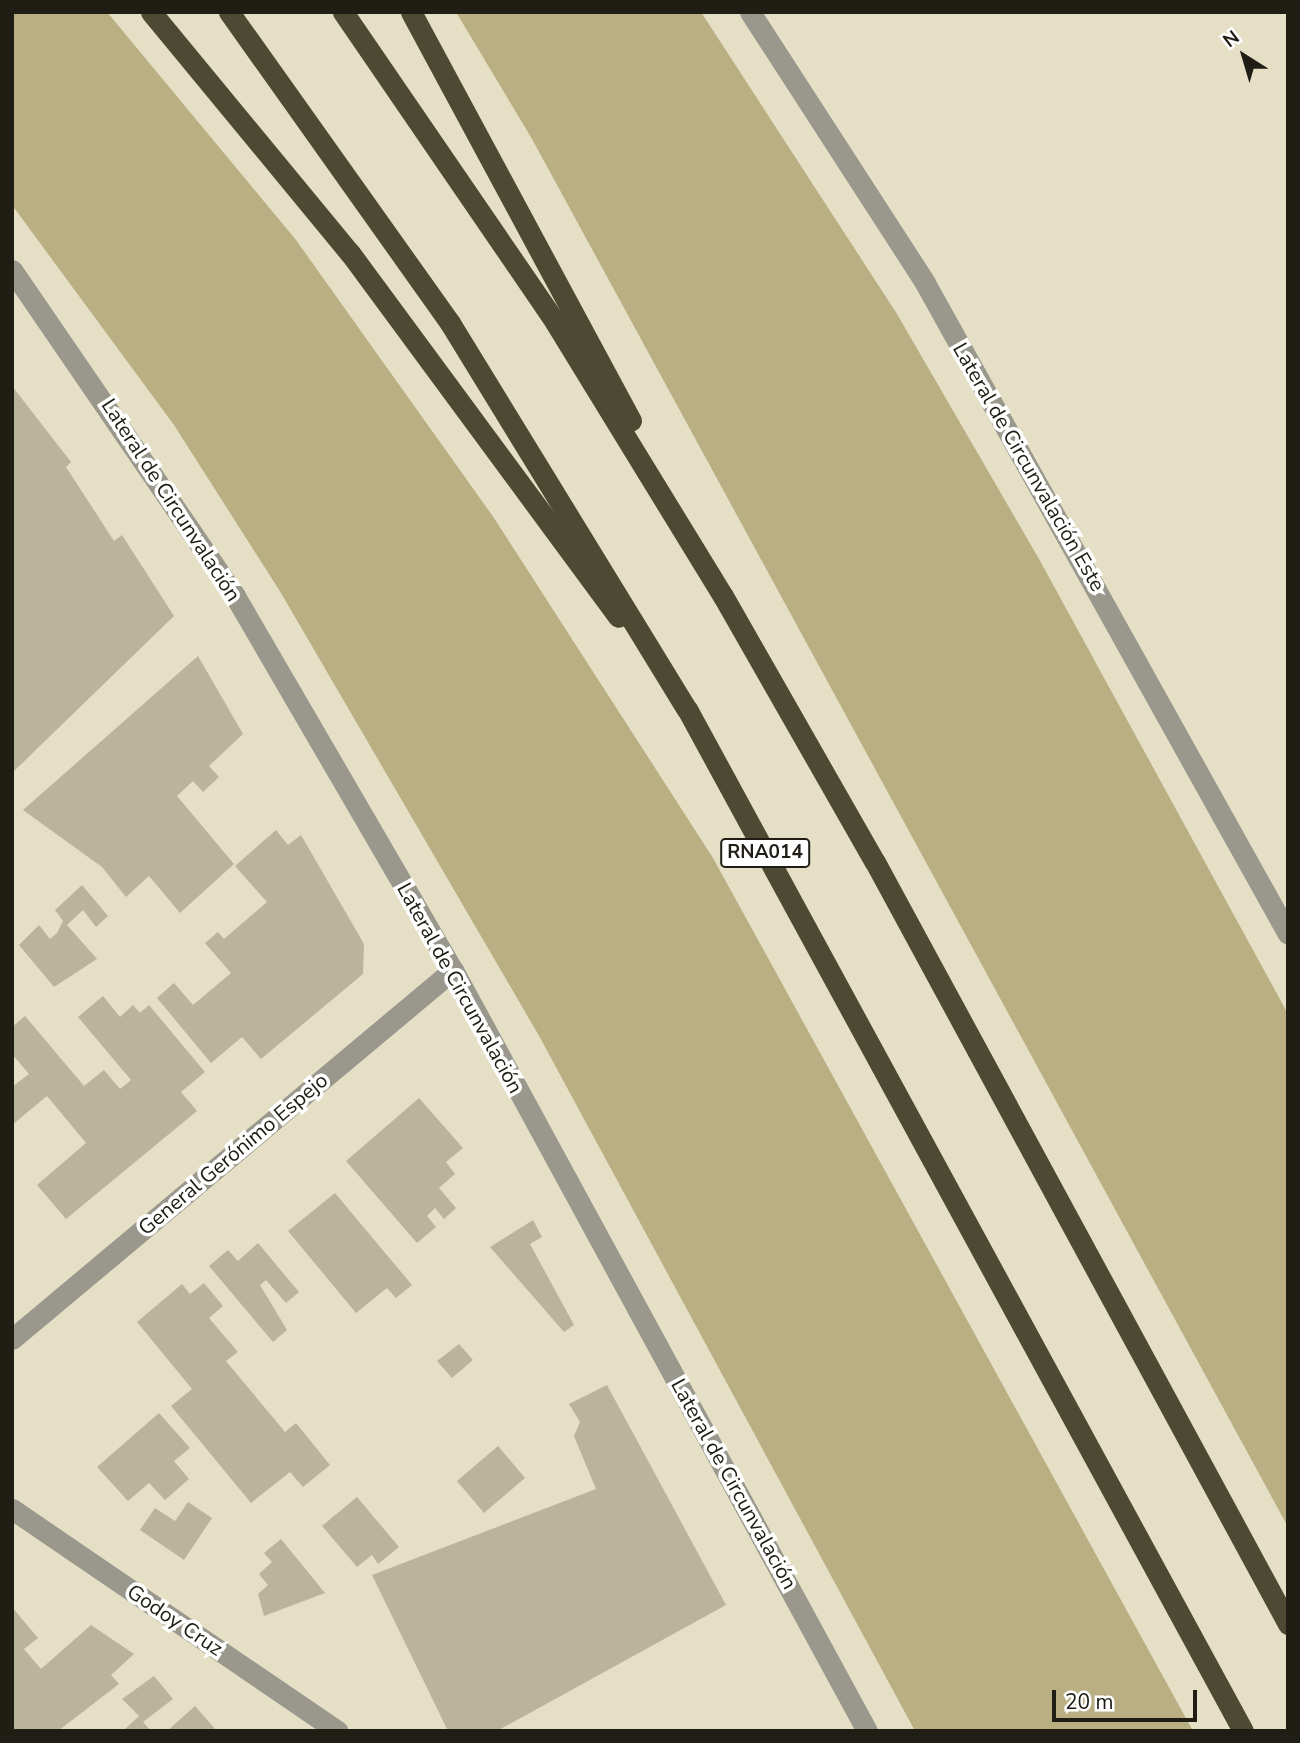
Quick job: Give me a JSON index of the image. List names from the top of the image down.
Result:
{
  "streets": {
    "highway": ["RNA014"],
    "street": [
      "Lateral de Circunvalación Este",
      "Lateral de Circunvalación",
      "General Gerónimo Espejo",
      "Godoy Cruz"
    ]
  },
  "crossings": [
    ["Lateral de Circunvalación", "General Gerónimo Espejo"]
  ],
  "scale_bar": "20 m",
  "north": "top left"
}
